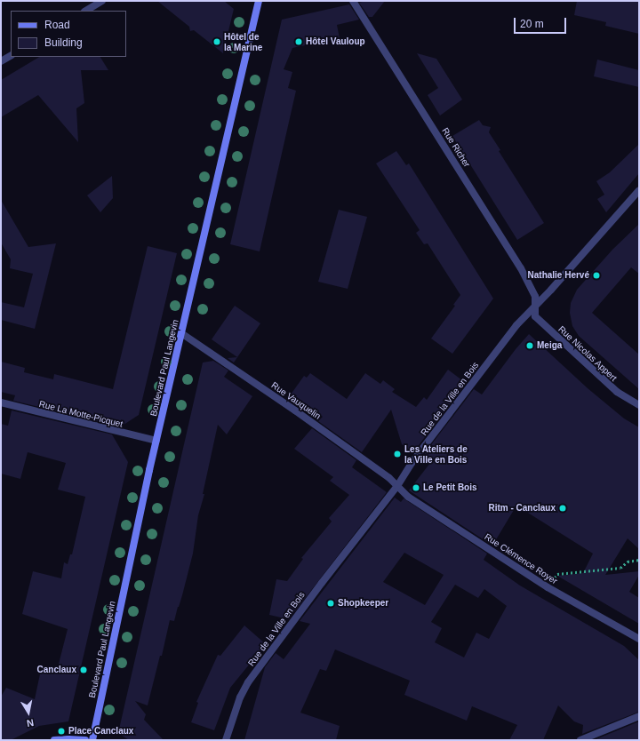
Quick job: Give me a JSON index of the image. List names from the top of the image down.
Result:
{
  "streets": {
    "street": [
      "Rue Richer",
      "Rue Nicolas Appert",
      "Boulevard Paul Langevin",
      "Rue de la Ville en Bois",
      "Rue Vauquelin",
      "Rue La Motte-Picquet",
      "Rue Clémence Royer"
    ]
  },
  "crossings": [
    ["Rue Richer", "Rue Nicolas Appert"],
    ["Rue Richer", "Rue de la Ville en Bois"],
    ["Rue Nicolas Appert", "Rue de la Ville en Bois"],
    ["Boulevard Paul Langevin", "Rue Vauquelin"],
    ["Boulevard Paul Langevin", "Rue La Motte-Picquet"],
    ["Rue de la Ville en Bois", "Rue Vauquelin"],
    ["Rue de la Ville en Bois", "Rue Clémence Royer"],
    ["Rue Vauquelin", "Rue Clémence Royer"]
  ],
  "places": [
    "Hôtel de la Marine",
    "Hôtel Vauloup",
    "Nathalie Hervé",
    "Meiga",
    "Les Ateliers de la Ville en Bois",
    "Le Petit Bois",
    "Ritm - Canclaux",
    "Shopkeeper",
    "Canclaux",
    "Place Canclaux"
  ],
  "legend": ["Road", "Building"],
  "scale_bar": "20 m",
  "north": "bottom"
}
